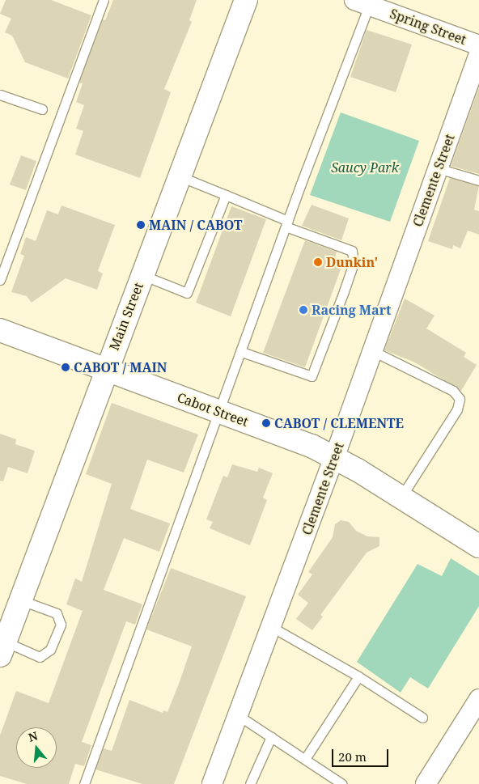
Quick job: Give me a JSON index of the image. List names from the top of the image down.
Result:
{
  "streets": {
    "main road": ["Main Street", "Cabot Street"],
    "street": ["Spring Street", "Clemente Street"]
  },
  "crossings": [
    ["Clemente Street", "Cabot Street"],
    ["Main Street", "Cabot Street"]
  ],
  "parks": ["Saucy Park"],
  "places": [
    "MAIN / CABOT",
    "Dunkin'",
    "Racing Mart",
    "CABOT / MAIN",
    "CABOT / CLEMENTE"
  ],
  "scale_bar": "20 m",
  "north": "top"
}
